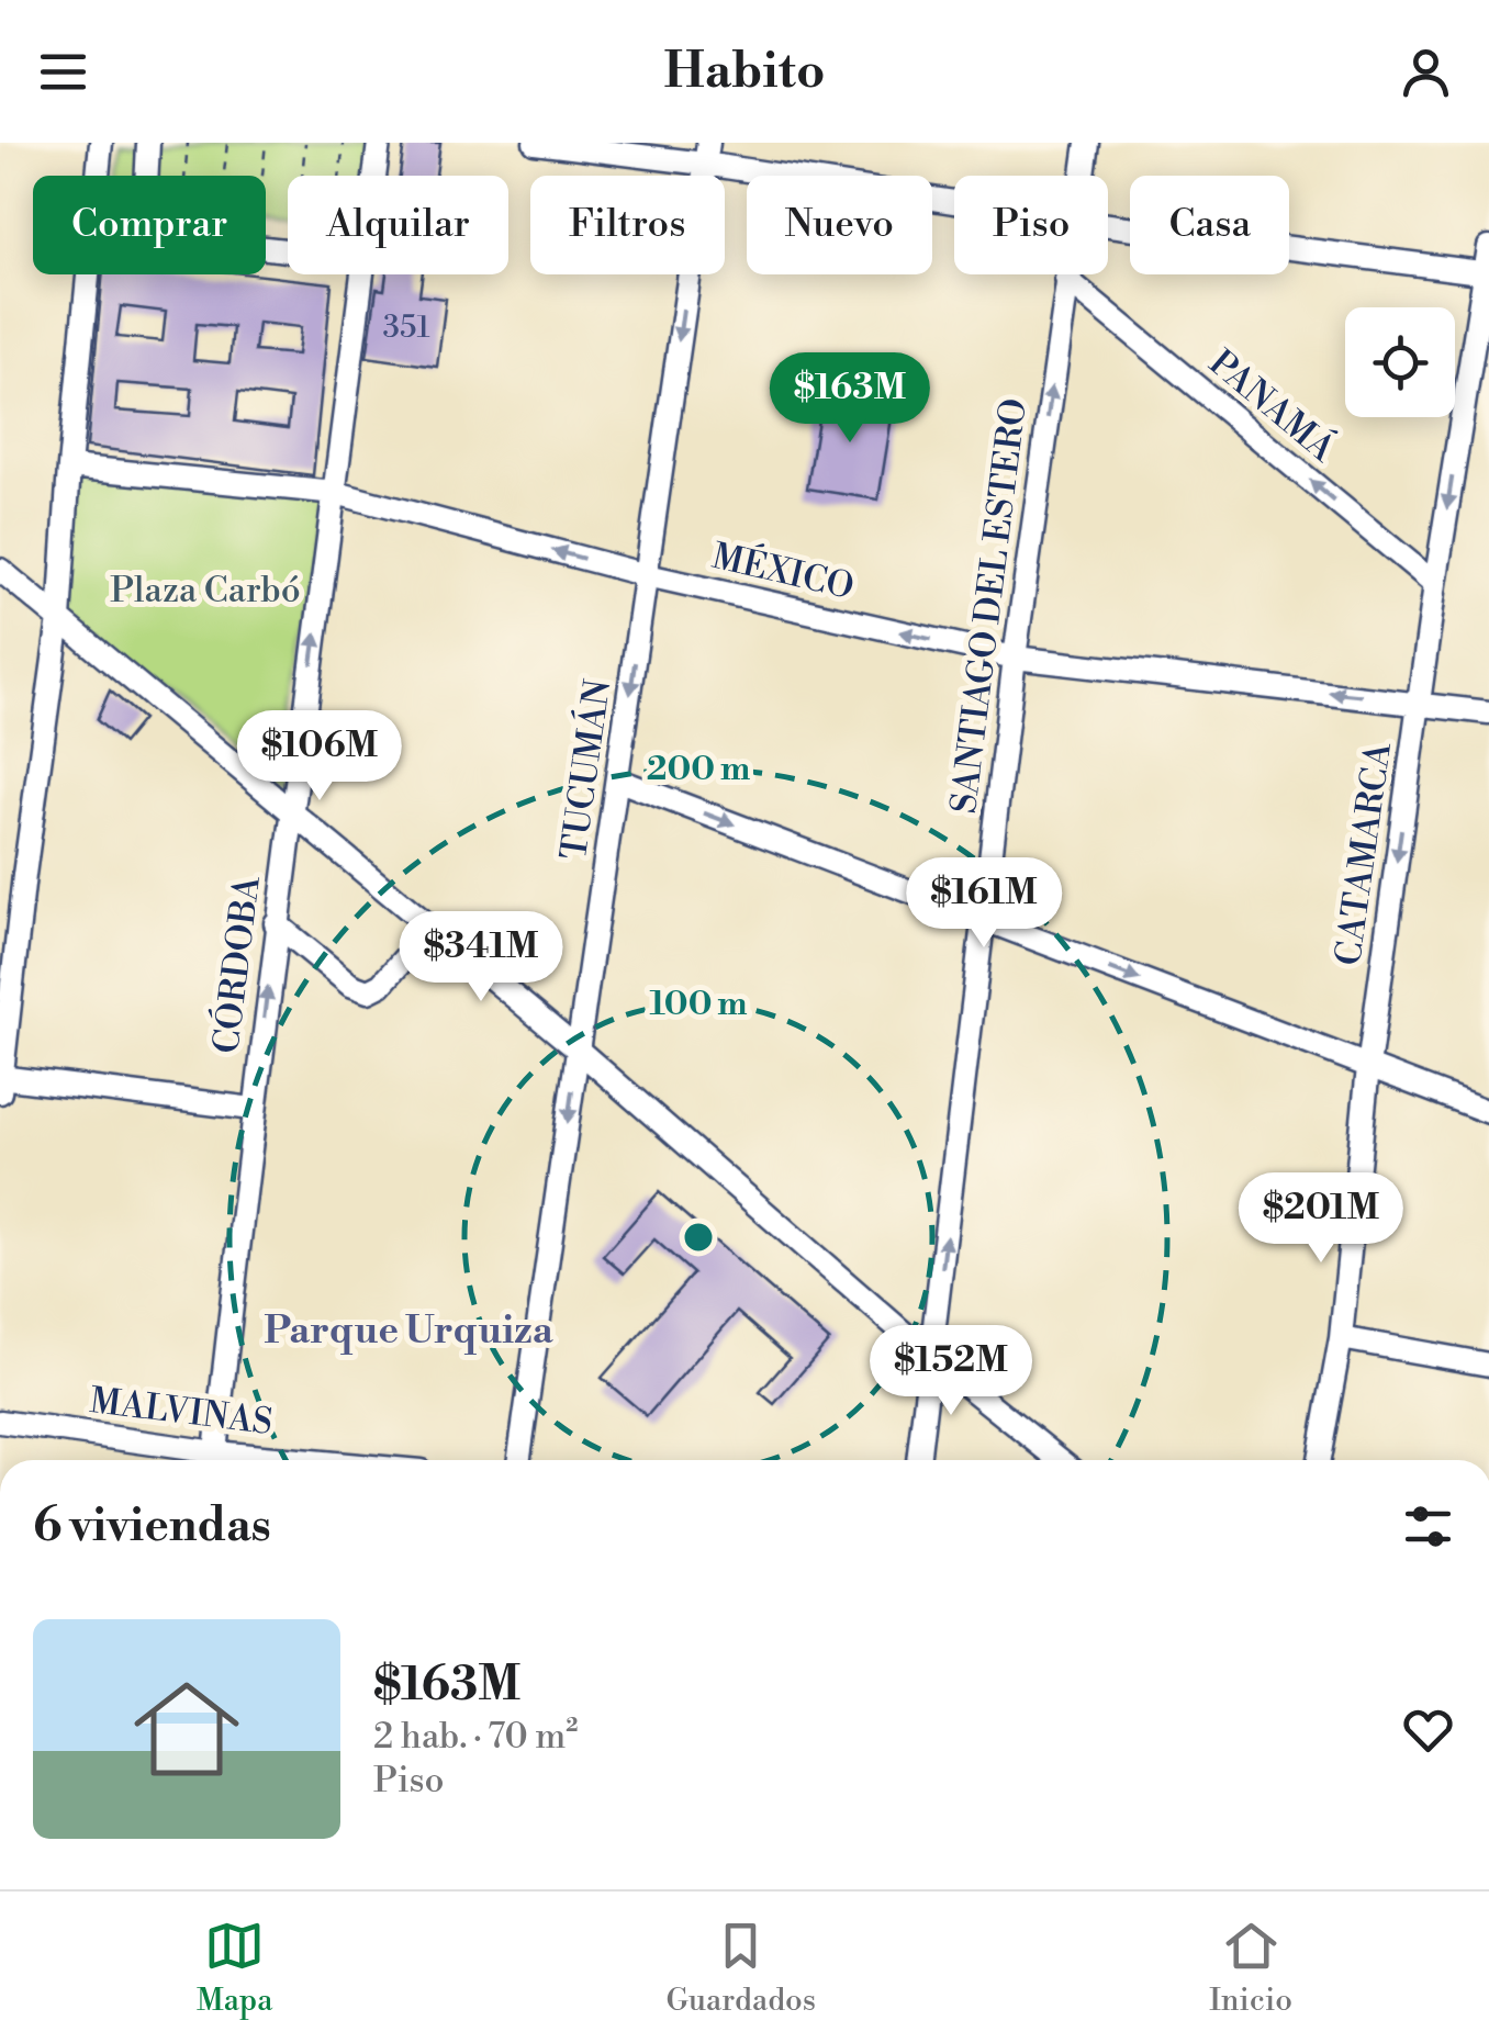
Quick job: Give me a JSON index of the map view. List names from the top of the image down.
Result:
{
  "streets": {
    "street": [
      "PANAMÁ",
      "MÉXICO",
      "SANTIAGO DEL ESTERO",
      "TUCUMÁN",
      "CATAMARCA",
      "CÓRDOBA",
      "MALVINAS"
    ]
  },
  "crossings": [
    ["PANAMÁ", "SANTIAGO DEL ESTERO"],
    ["PANAMÁ", "CATAMARCA"],
    ["MÉXICO", "SANTIAGO DEL ESTERO"],
    ["MÉXICO", "TUCUMÁN"],
    ["MÉXICO", "CATAMARCA"],
    ["MÉXICO", "CÓRDOBA"]
  ],
  "one_way": [
    "PANAMÁ",
    "MÉXICO",
    "SANTIAGO DEL ESTERO",
    "TUCUMÁN",
    "CATAMARCA",
    "CÓRDOBA"
  ],
  "districts": ["Parque Urquiza"],
  "parks": ["Plaza Carbó"],
  "house_numbers": ["351"],
  "page": {
    "header": "Habito",
    "chip": [
      "Comprar",
      "Alquilar",
      "Filtros",
      "Nuevo",
      "Piso",
      "Casa"
    ],
    "price": [
      "$163M",
      "$106M",
      "$161M",
      "$341M",
      "$201M",
      "$152M"
    ],
    "heading": "6 viviendas",
    "list": [
      {
        "name": "$163M",
        "note": "2 hab. · 70 m² · Piso"
      }
    ],
    "tabs": ["Mapa", "Guardados", "Inicio"]
  },
  "rings": ["200 m", "100 m"]
}
